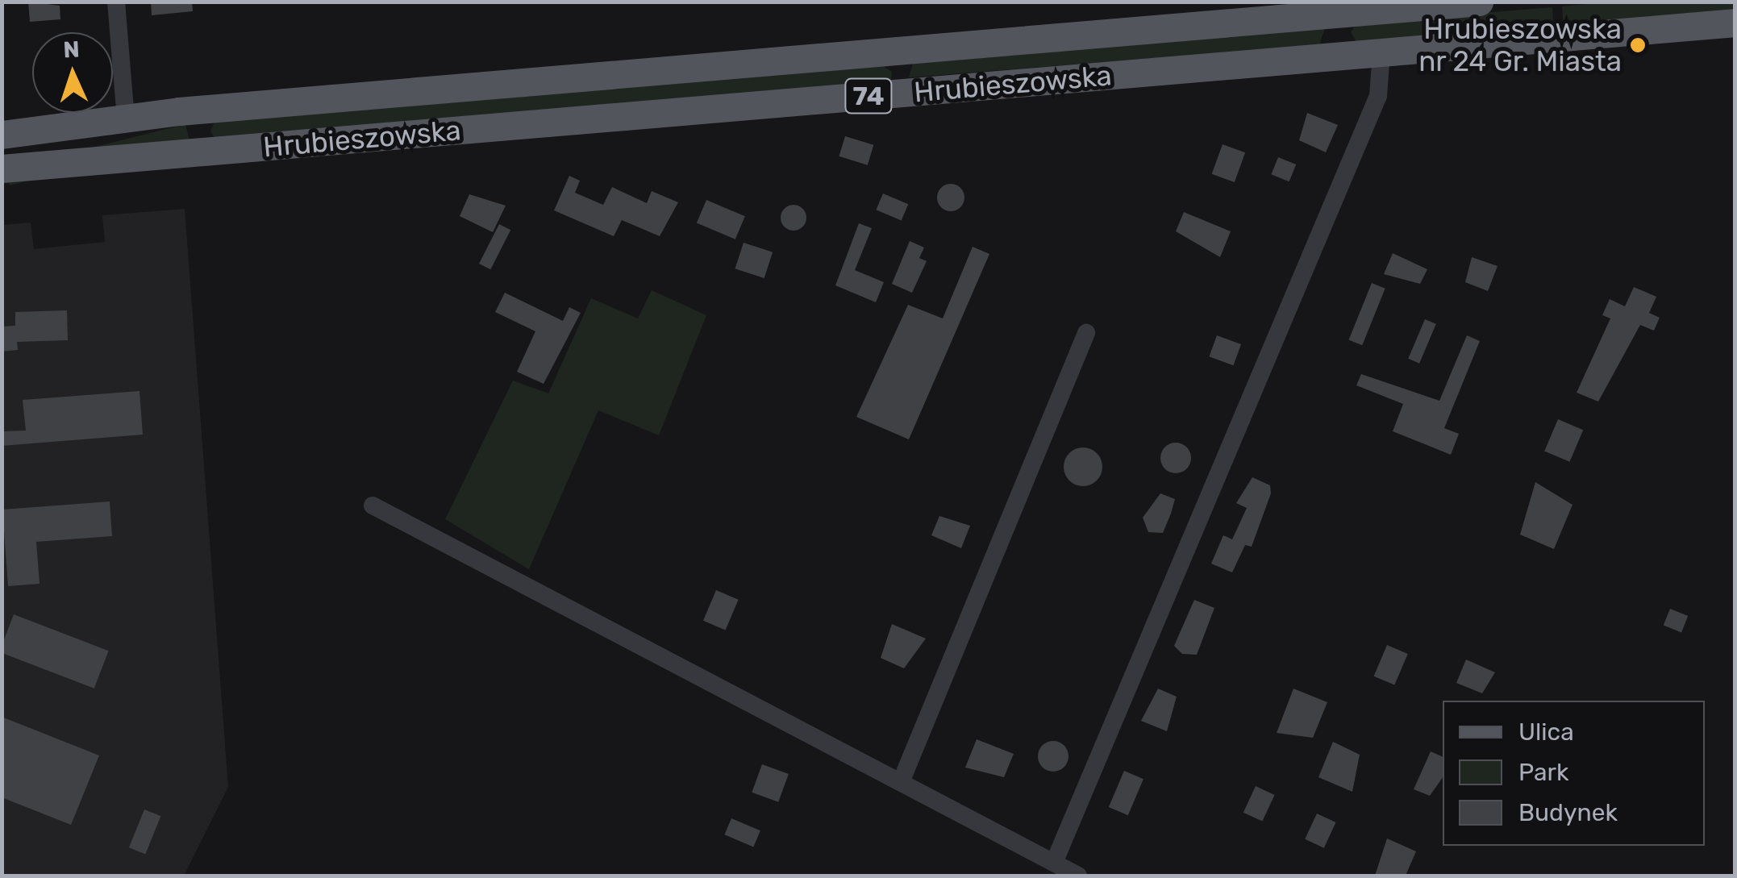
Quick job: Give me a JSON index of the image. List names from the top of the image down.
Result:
{
  "streets": {
    "main road": ["Hrubieszowska", "74"]
  },
  "places": ["Hrubieszowska nr 24 Gr. Miasta"],
  "legend": ["Ulica", "Park", "Budynek"],
  "north": "top"
}
